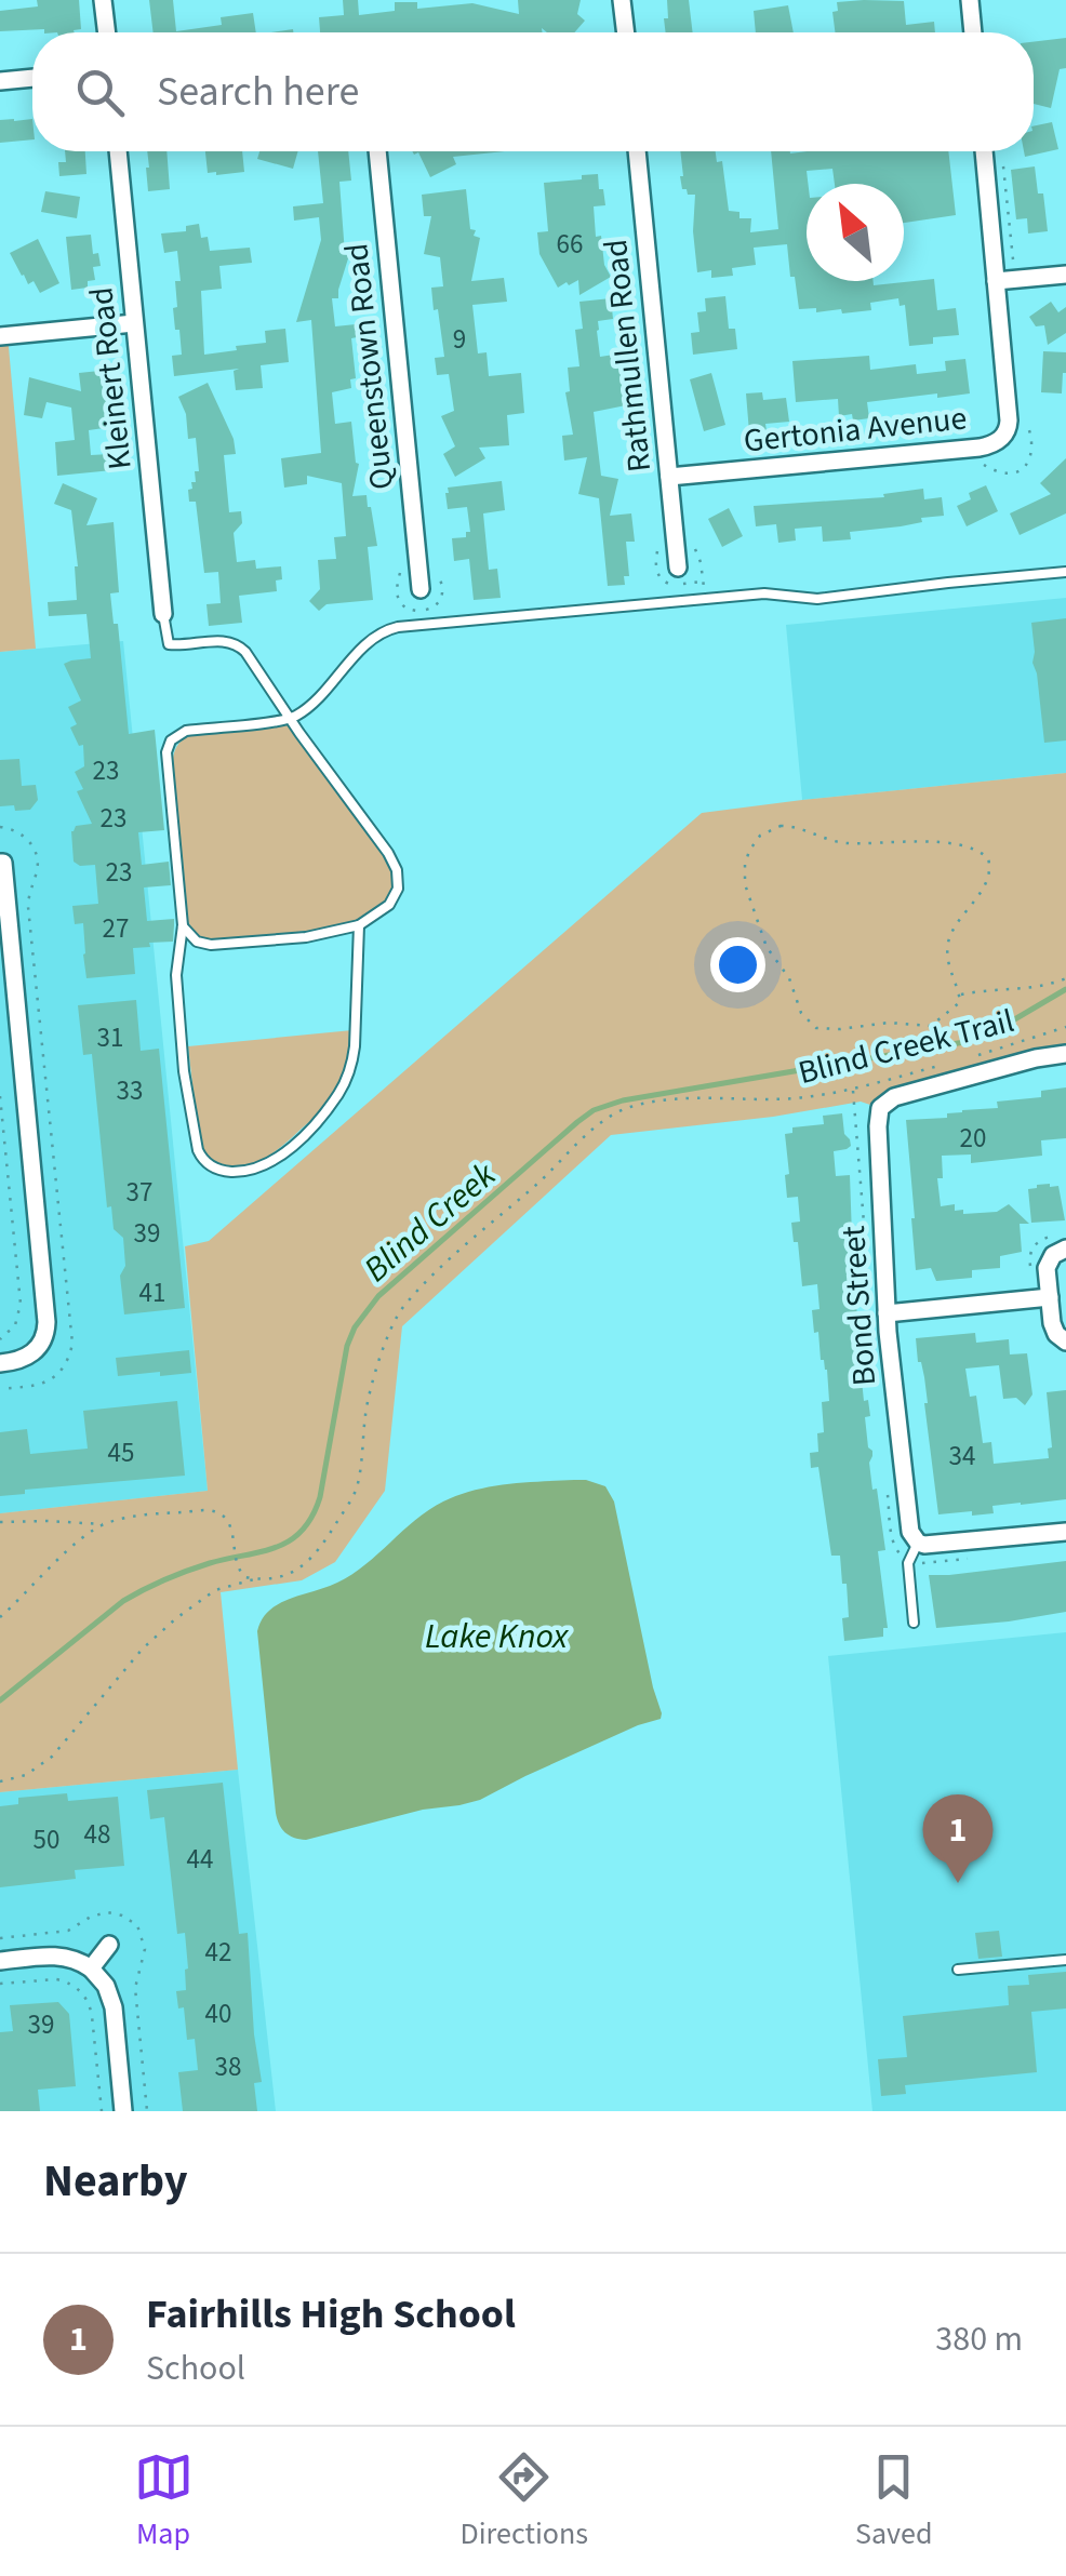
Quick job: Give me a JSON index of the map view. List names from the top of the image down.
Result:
{
  "streets": {
    "street": [
      "Rathmullen Road",
      "Queenstown Road",
      "Kleinert Road",
      "Gertonia Avenue",
      "Bond Street"
    ],
    "path": ["Blind Creek Trail"]
  },
  "crossings": [
    ["Rathmullen Road", "Gertonia Avenue"]
  ],
  "water": ["Blind Creek", "Lake Knox"],
  "house_numbers": [
    "66",
    "9",
    "23",
    "23",
    "23",
    "27",
    "31",
    "33",
    "20",
    "37",
    "39",
    "41",
    "45",
    "34",
    "48",
    "50",
    "44",
    "42",
    "40",
    "39",
    "38"
  ],
  "north": "top left",
  "page": {
    "search": "Search here",
    "pins": "1",
    "heading": "Nearby",
    "list": [
      {
        "mark": "1",
        "name": "Fairhills High School",
        "note": "School",
        "value": "380 m"
      }
    ],
    "nav": ["Map", "Directions", "Saved"]
  }
}
